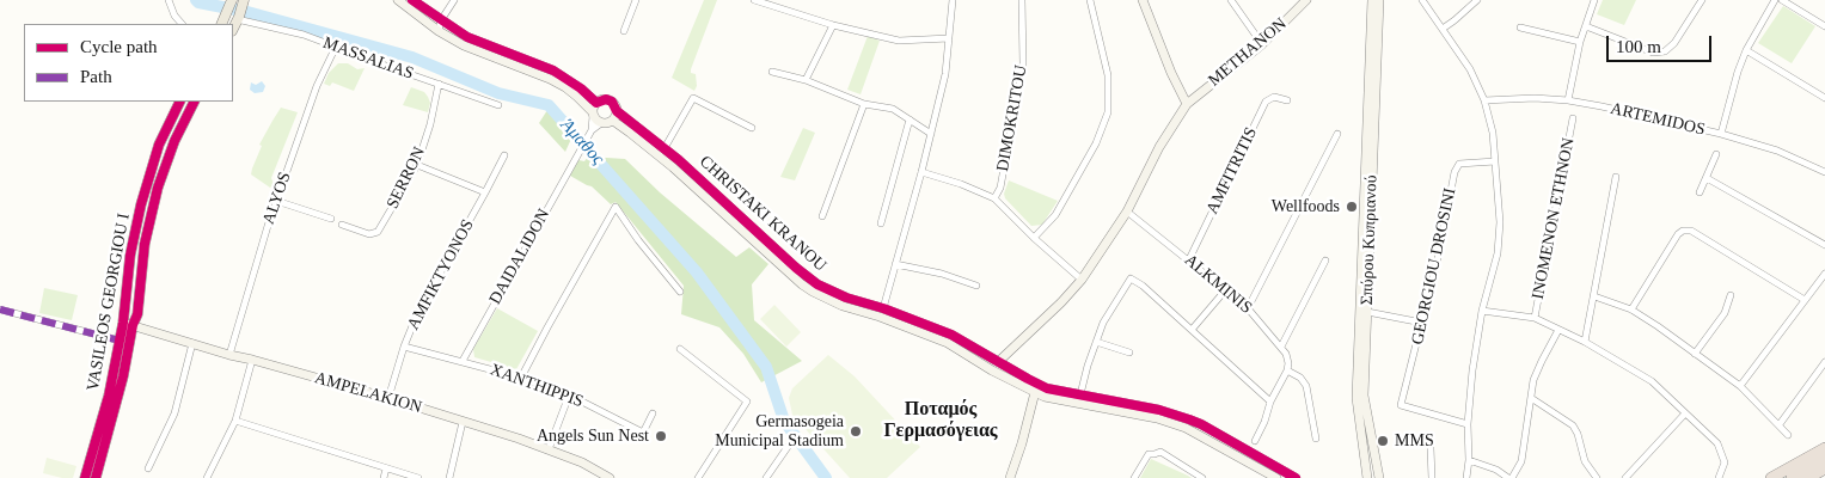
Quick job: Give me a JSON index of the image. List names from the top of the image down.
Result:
{
  "streets": {
    "main road": [
      "METHANON",
      "CHRISTAKI KRANOU",
      "Σπύρου Κυπριανού",
      "VASILEOS GEORGIOU I",
      "AMPELAKION"
    ],
    "street": [
      "MASSALIAS",
      "DIMOKRITOU",
      "ARTEMIDOS",
      "AMFITRITIS",
      "SERRON",
      "ALYOS",
      "INOMENON ETHNON",
      "DAIDALIDON",
      "GEORGIOU DROSINI",
      "AMFIKTYONOS",
      "ALKMINIS",
      "XANTHIPPIS"
    ]
  },
  "crossings": [
    ["METHANON", "CHRISTAKI KRANOU"],
    ["METHANON", "ALKMINIS"],
    ["MASSALIAS", "SERRON"],
    ["MASSALIAS", "ALYOS"],
    ["AMFITRITIS", "ALKMINIS"],
    ["ALYOS", "AMPELAKION"],
    ["DAIDALIDON", "XANTHIPPIS"],
    ["AMFIKTYONOS", "XANTHIPPIS"],
    ["AMFIKTYONOS", "AMPELAKION"],
    ["VASILEOS GEORGIOU I", "AMPELAKION"]
  ],
  "districts": ["Ποταμός Γερμασόγειας"],
  "water": ["Άμαθος"],
  "places": [
    "Wellfoods",
    "Germasogeia Municipal Stadium",
    "Angels Sun Nest",
    "MMS"
  ],
  "legend": ["Cycle path", "Path"],
  "scale_bar": "100 m"
}
